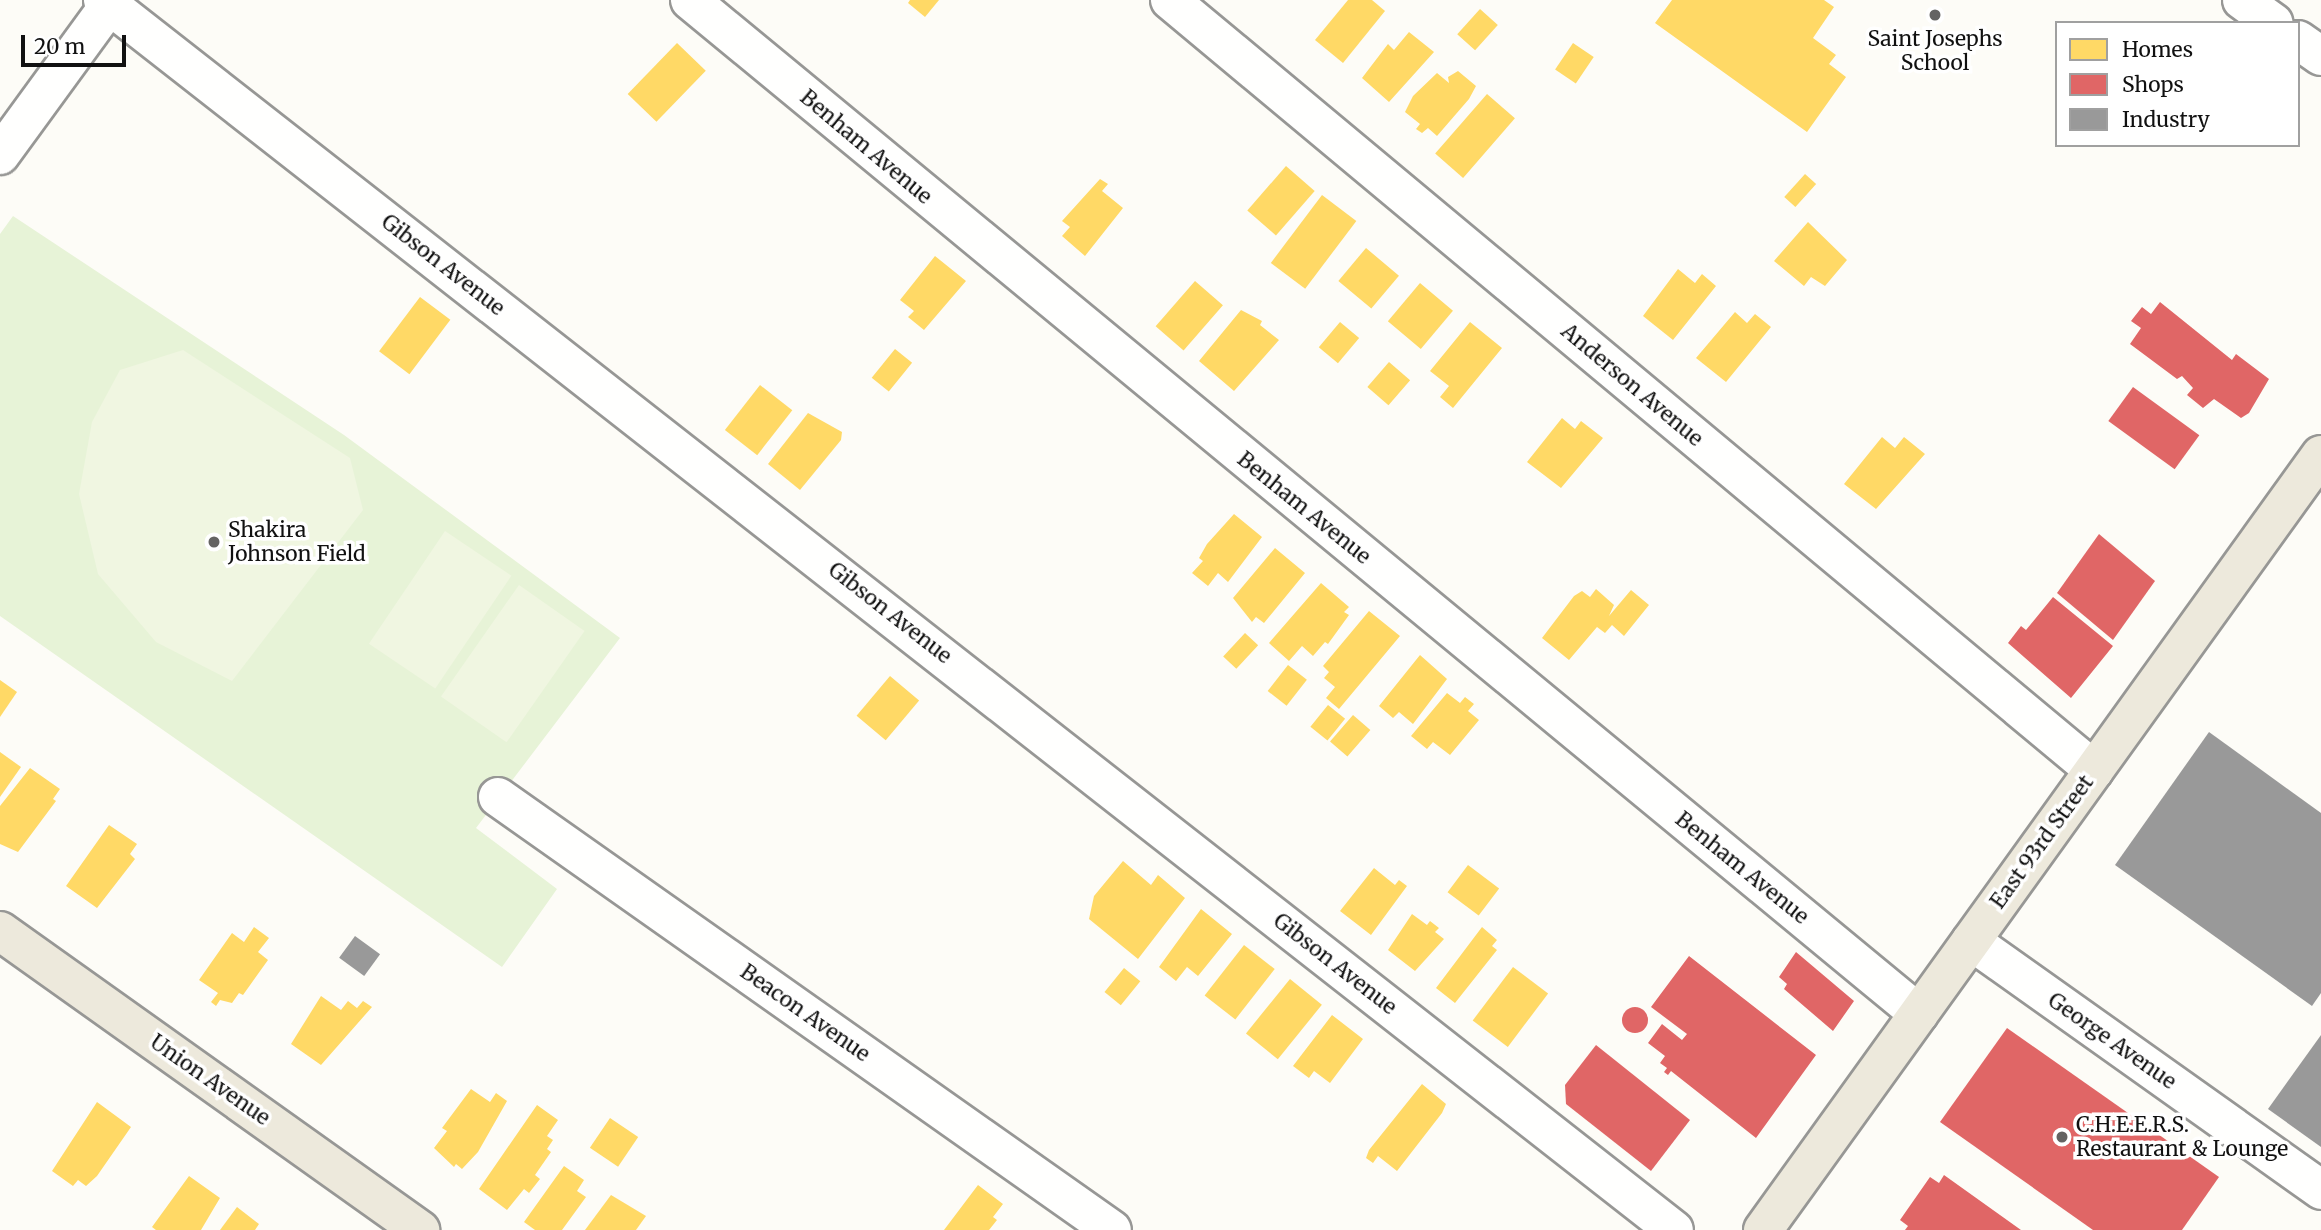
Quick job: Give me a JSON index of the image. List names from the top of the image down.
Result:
{
  "streets": {
    "main road": ["East 93rd Street", "Union Avenue"],
    "street": [
      "Benham Avenue",
      "Gibson Avenue",
      "Anderson Avenue",
      "Beacon Avenue",
      "George Avenue"
    ]
  },
  "crossings": [
    ["Benham Avenue", "East 93rd Street"],
    ["Anderson Avenue", "East 93rd Street"],
    ["East 93rd Street", "George Avenue"]
  ],
  "places": ["Saint Josephs School", "Shakira Johnson Field", "C.H.E.E.R.S. Restaurant & Lounge"],
  "legend": ["Homes", "Shops", "Industry"],
  "scale_bar": "20 m"
}
